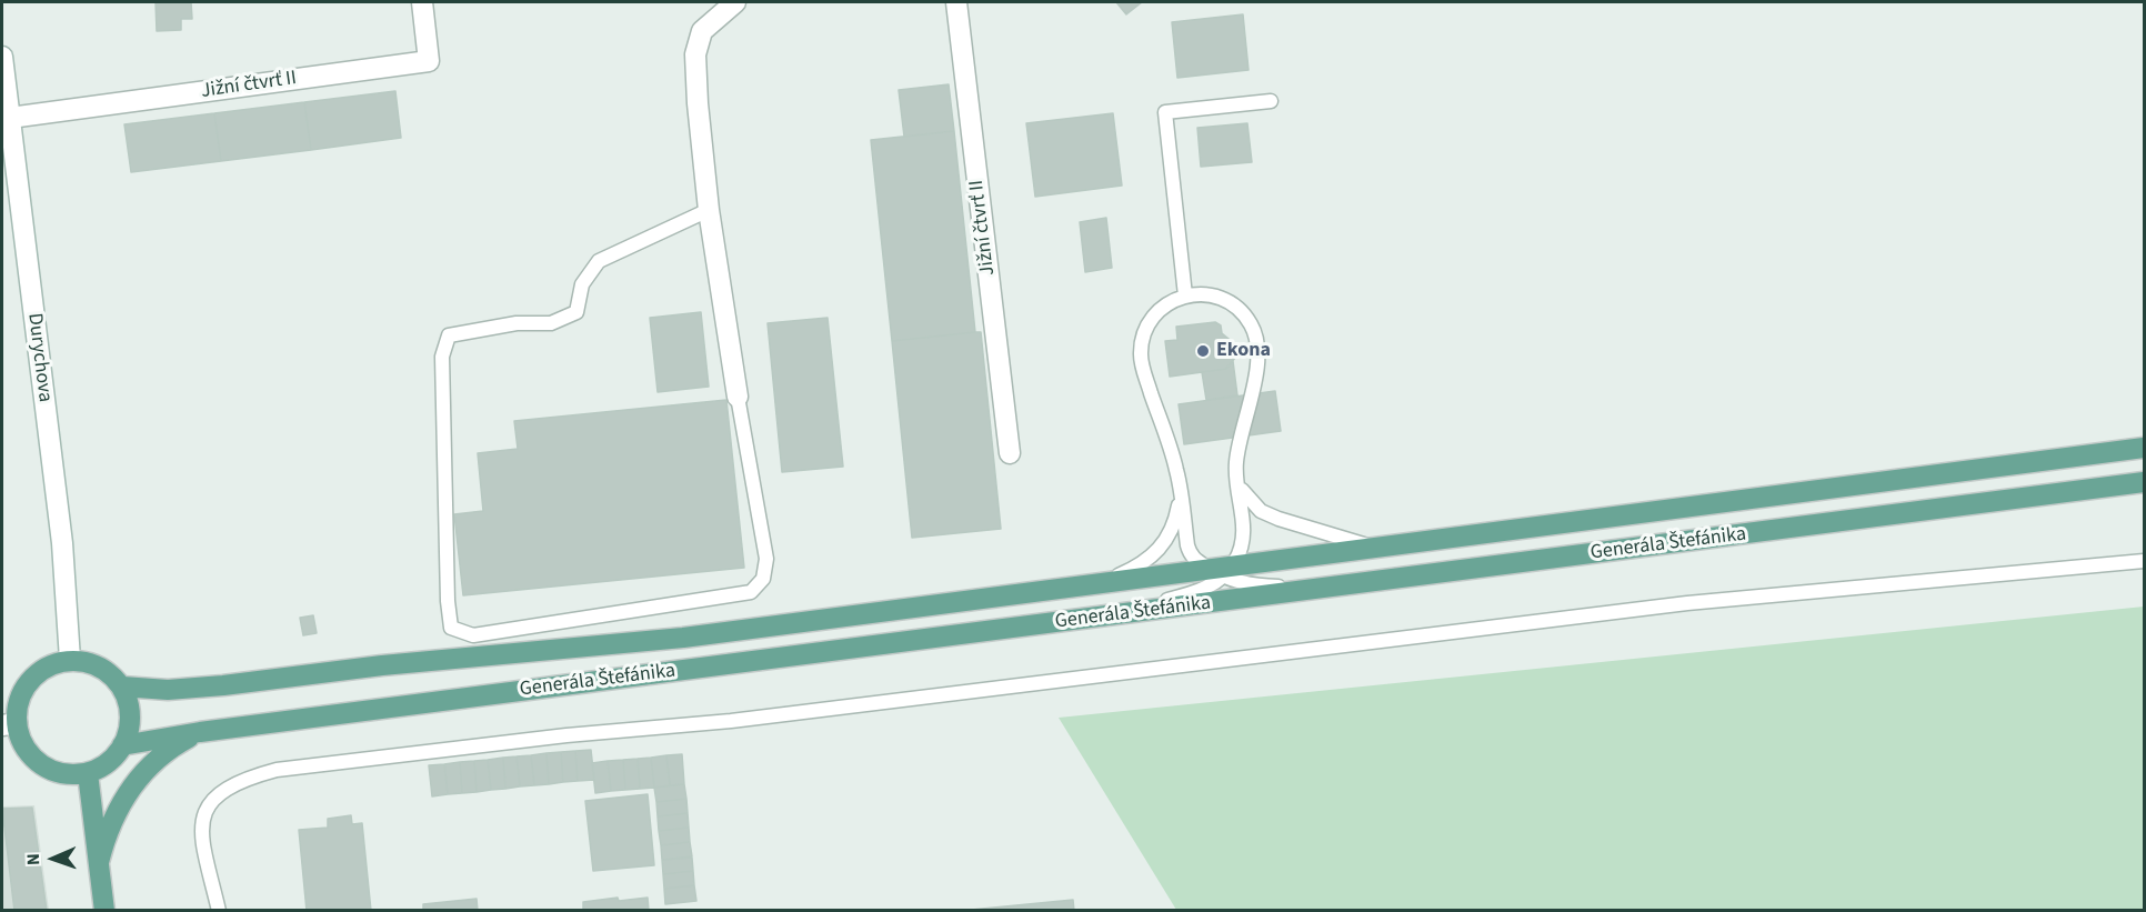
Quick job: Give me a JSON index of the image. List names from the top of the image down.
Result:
{
  "streets": {
    "main road": ["Generála Štefánika"],
    "street": ["Jižní čtvrť II", "Durychova"]
  },
  "crossings": [
    ["Jižní čtvrť II", "Durychova"],
    ["Durychova", "Generála Štefánika"]
  ],
  "places": ["Ekona"],
  "north": "left"
}
